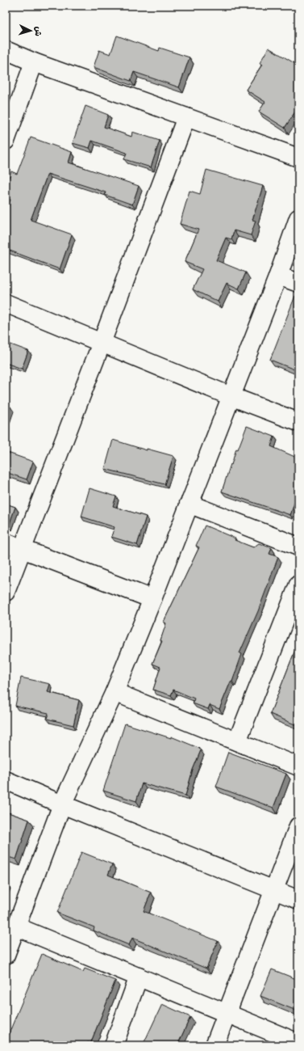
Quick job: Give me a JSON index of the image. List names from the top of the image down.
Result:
{
  "north": "right"
}
